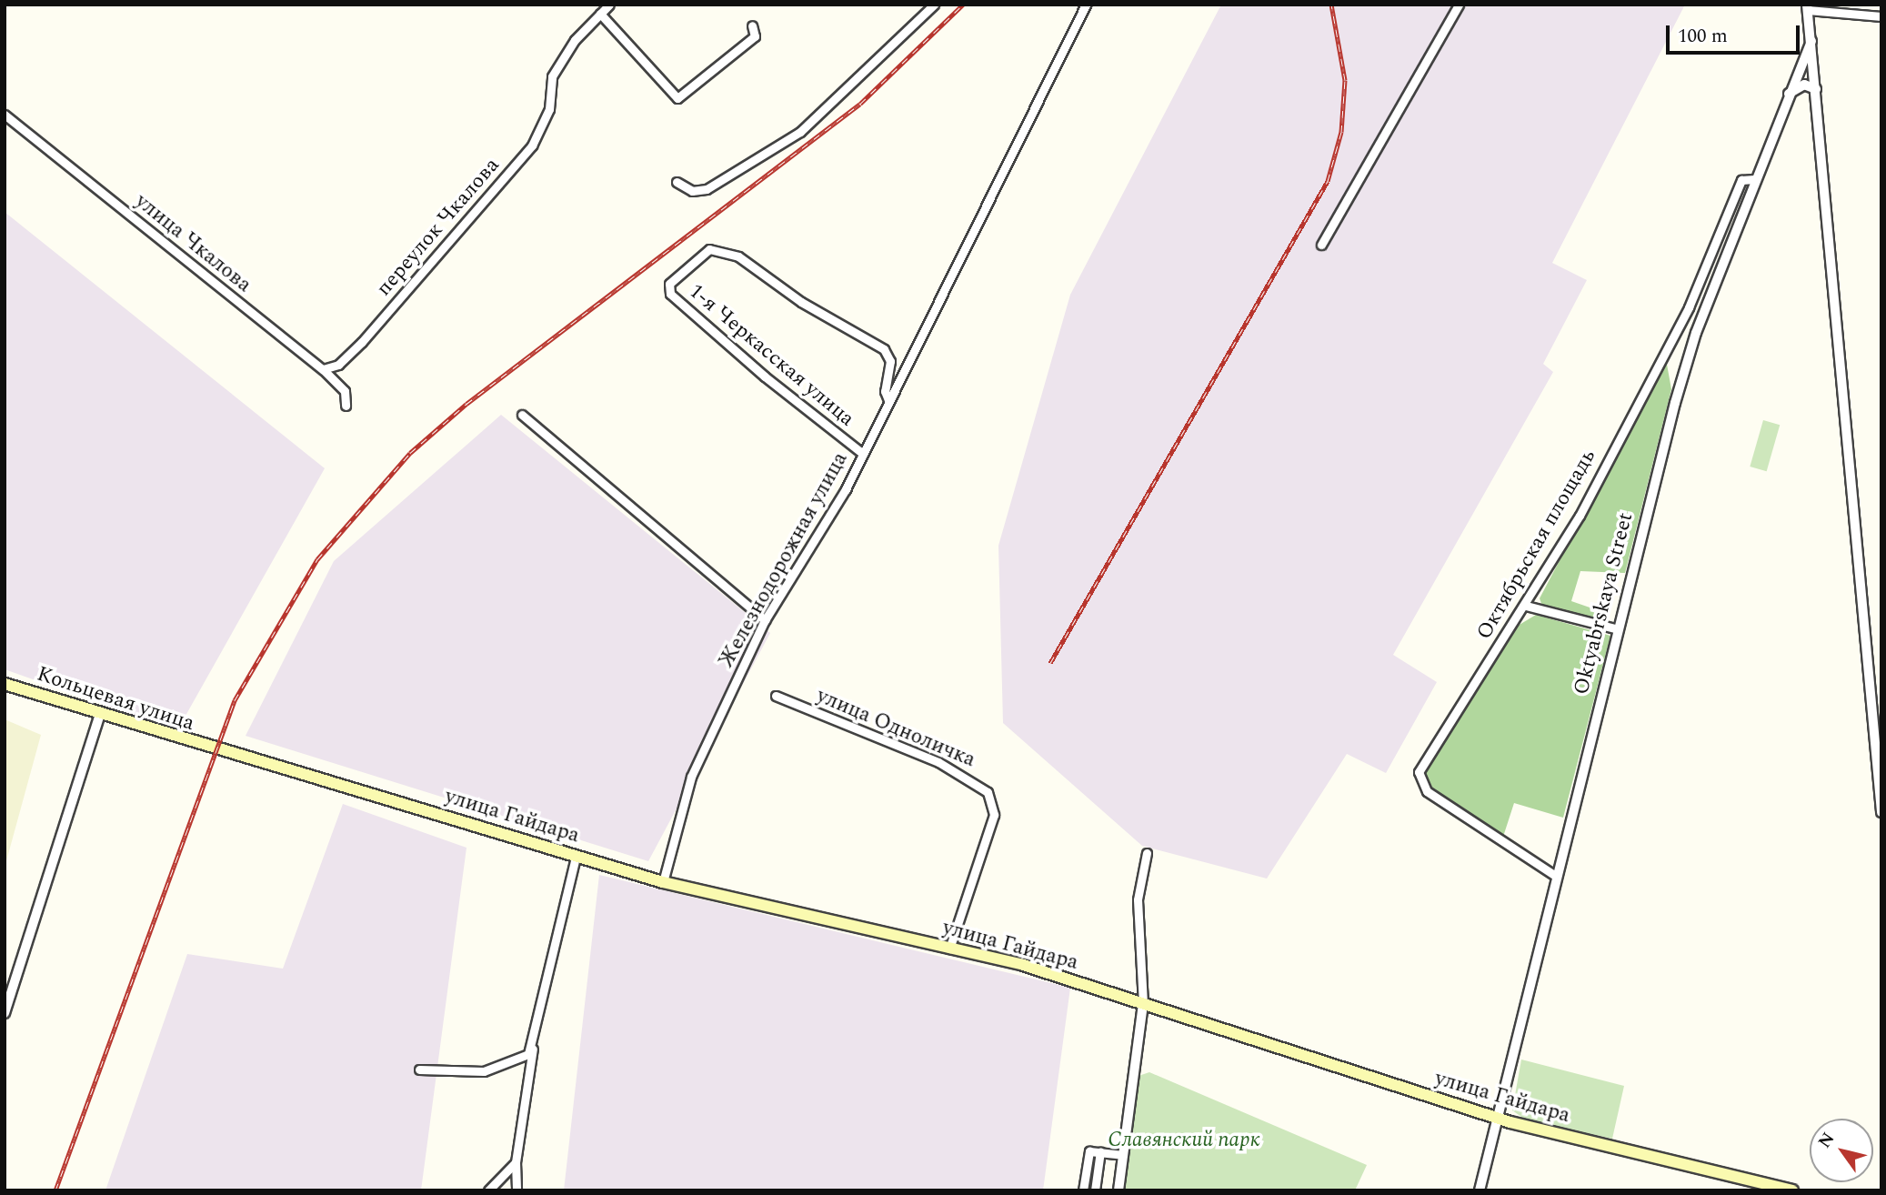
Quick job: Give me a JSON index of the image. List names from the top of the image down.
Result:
{
  "streets": {
    "main road": ["Кольцевая улица", "улица Гайдара"],
    "street": [
      "переулок Чкалова",
      "улица Чкалова",
      "1-я Черкасская улица",
      "Октябрьская площадь",
      "Железнодорожная улица",
      "Oktyabrskaya Street",
      "улица Одноличка"
    ]
  },
  "crossings": [
    ["переулок Чкалова", "улица Чкалова"],
    ["1-я Черкасская улица", "Железнодорожная улица"],
    ["Октябрьская площадь", "Oktyabrskaya Street"],
    ["Железнодорожная улица", "улица Гайдара"],
    ["Oktyabrskaya Street", "улица Гайдара"],
    ["Кольцевая улица", "улица Гайдара"],
    ["улица Одноличка", "улица Гайдара"]
  ],
  "parks": ["Славянский парк"],
  "scale_bar": "100 m",
  "north": "top left"
}
